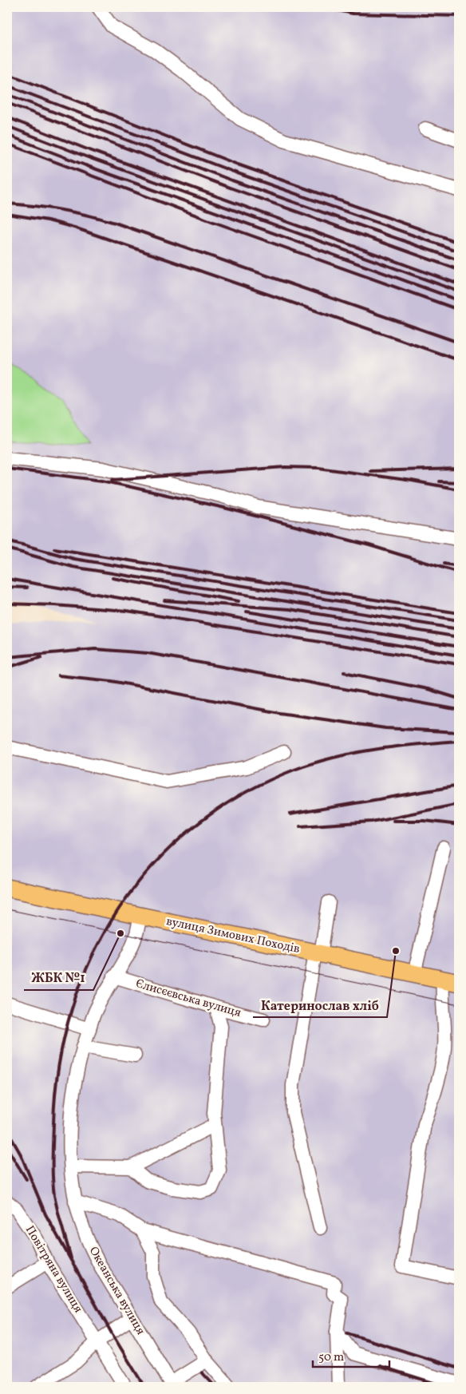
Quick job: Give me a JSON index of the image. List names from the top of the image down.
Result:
{
  "streets": {
    "main road": ["вулиця Зимових Походів"],
    "street": ["Єлисєєвська вулиця", "Повітряна вулиця", "Океанська вулиця"]
  },
  "crossings": [
    ["вулиця Зимових Походів", "Океанська вулиця"],
    ["Єлисєєвська вулиця", "Океанська вулиця"]
  ],
  "places": ["ЖБК №1", "Катеринослав хліб"],
  "scale_bar": "50 m"
}
